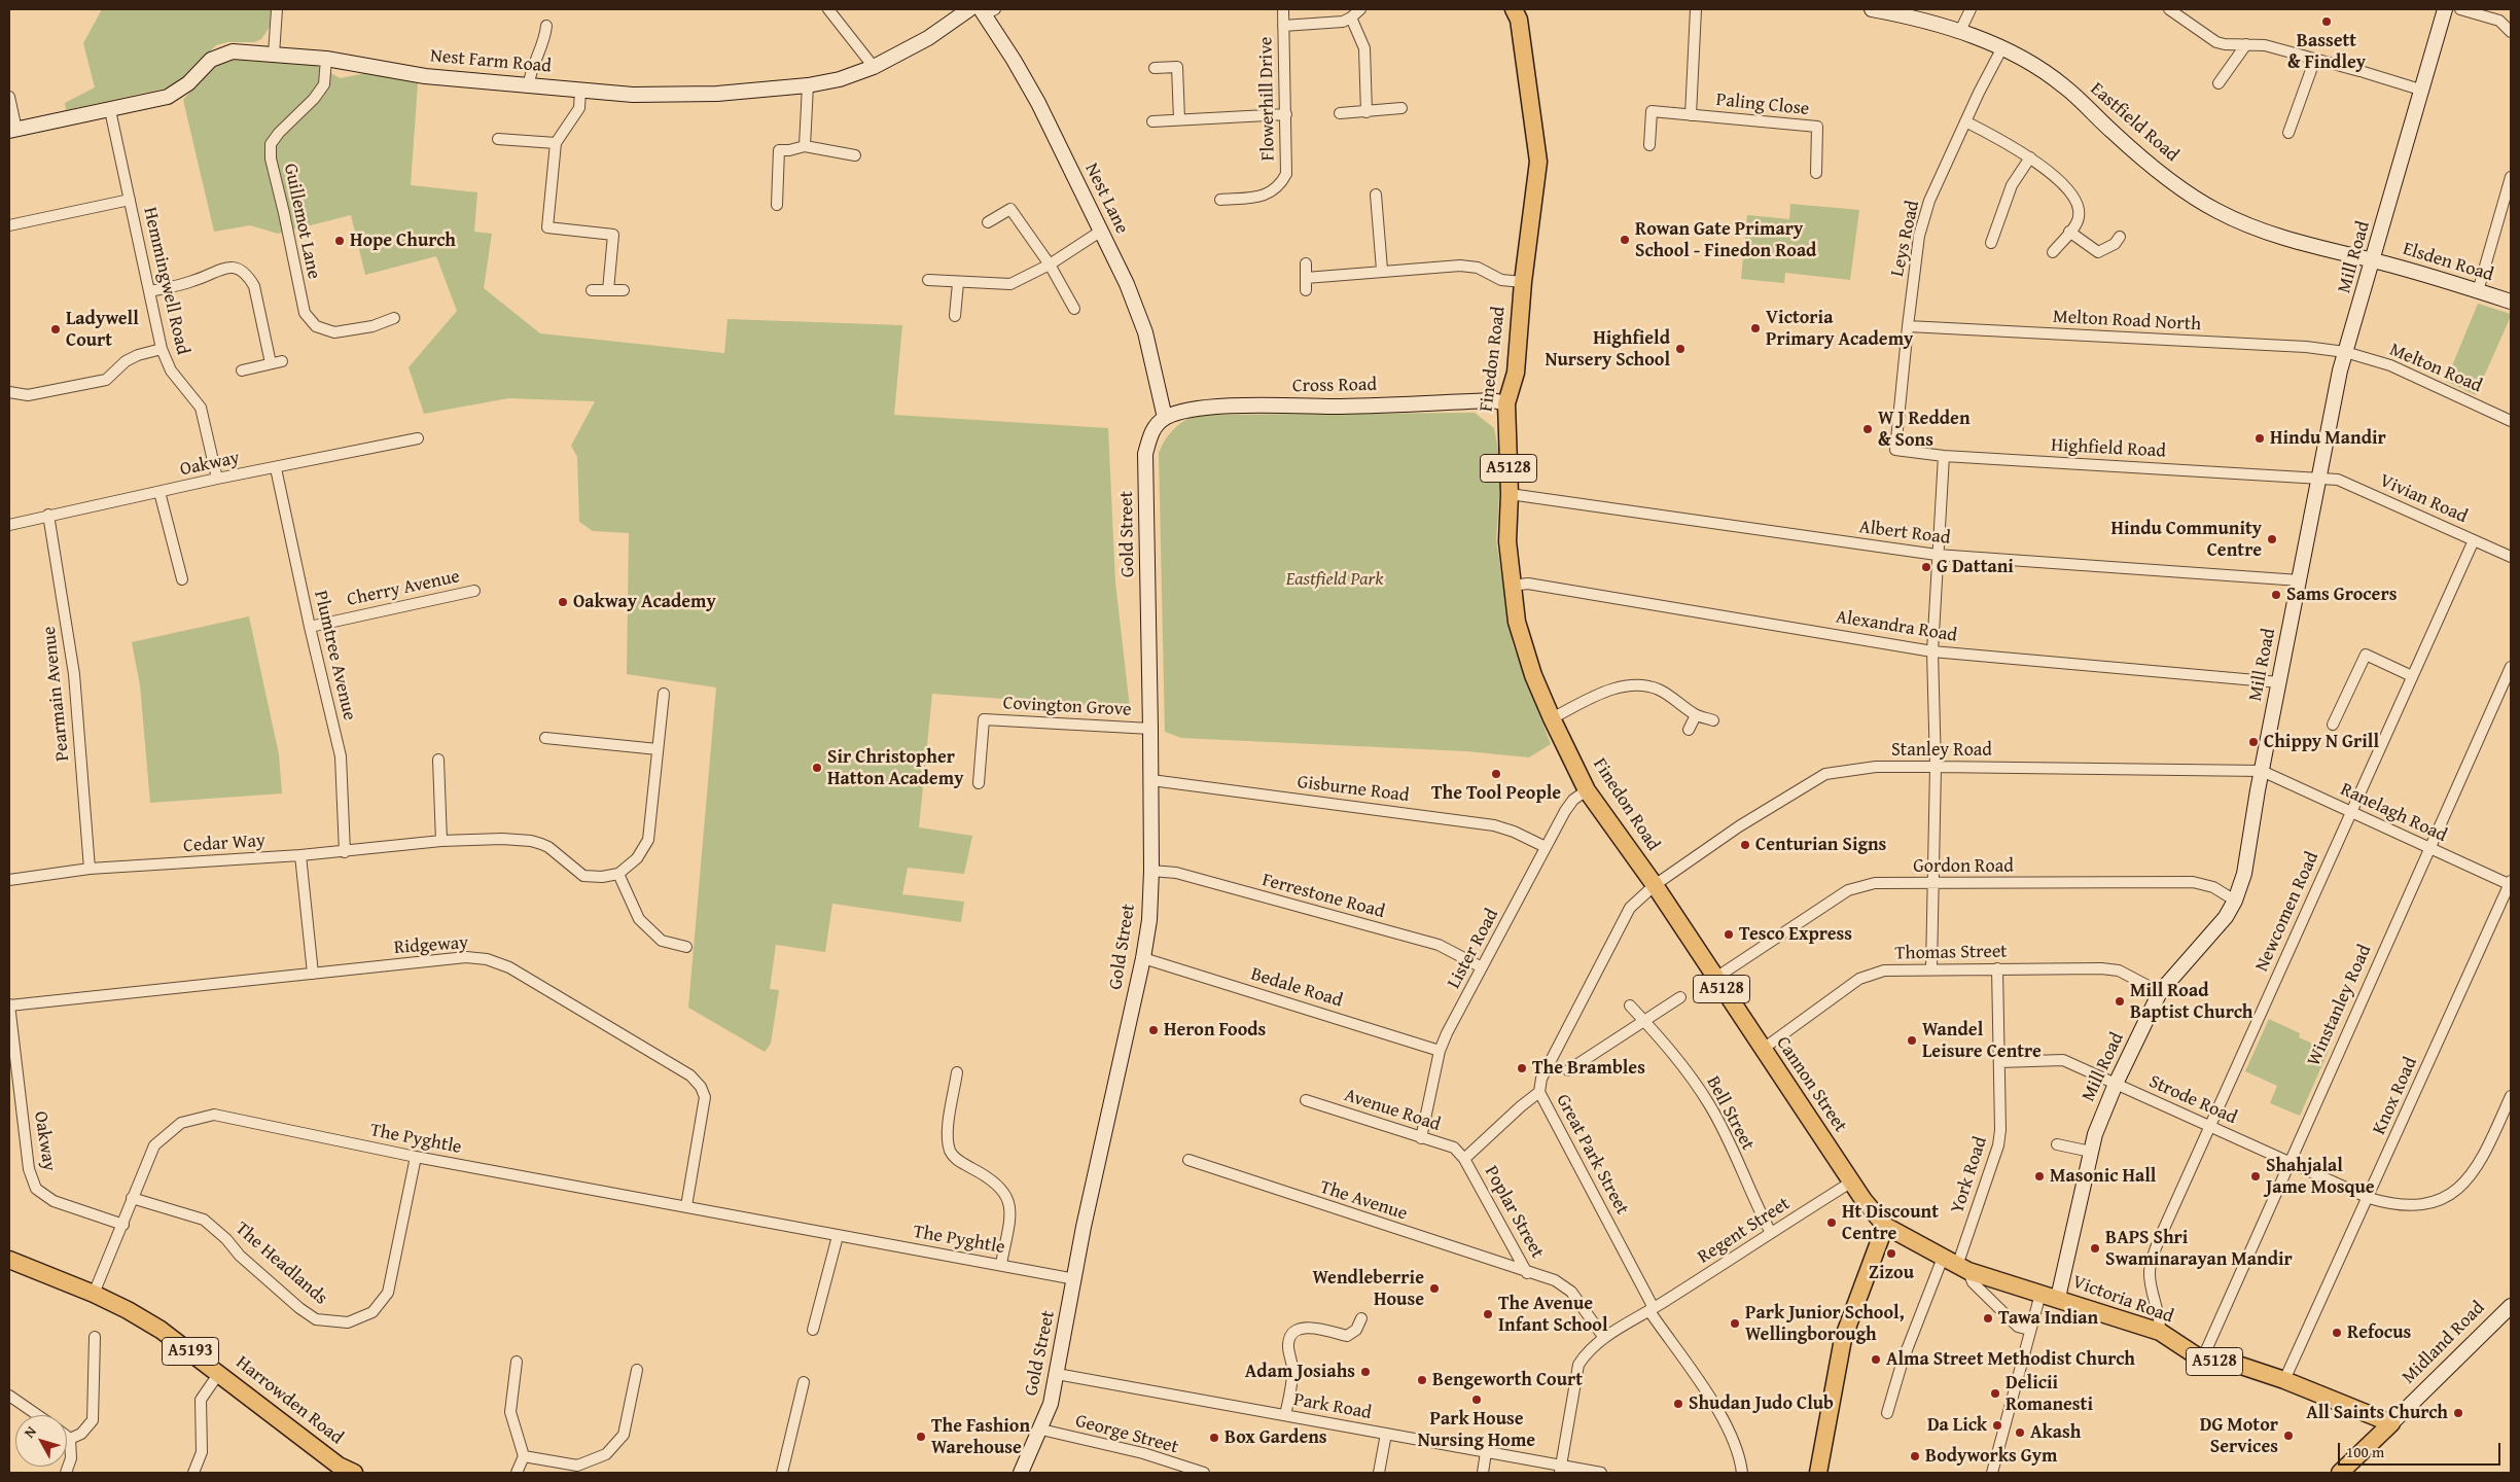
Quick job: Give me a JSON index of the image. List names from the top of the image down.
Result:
{
  "streets": {
    "main road": [
      "Finedon Road",
      "A5128",
      "Cannon Street",
      "Victoria Road",
      "Midland Road",
      "A5193",
      "Harrowden Road"
    ],
    "street": [
      "Nest Farm Road",
      "Flowerhill Drive",
      "Paling Close",
      "Eastfield Road",
      "Nest Lane",
      "Guillemot Lane",
      "Leys Road",
      "Mill Road",
      "Elsden Road",
      "Hemmingwell Road",
      "Melton Road North",
      "Melton Road",
      "Cross Road",
      "Highfield Road",
      "Oakway",
      "Vivian Road",
      "Albert Road",
      "Gold Street",
      "Cherry Avenue",
      "Alexandra Road",
      "Plumtree Avenue",
      "Pearmain Avenue",
      "Covington Grove",
      "Stanley Road",
      "Gisburne Road",
      "Ranelagh Road",
      "Cedar Way",
      "Gordon Road",
      "Ferrestone Road",
      "Newcomen Road",
      "Ridgeway",
      "Lister Road",
      "Thomas Street",
      "Bedale Road",
      "Winstanley Road",
      "Knox Road",
      "Strode Road",
      "Avenue Road",
      "Bell Street",
      "The Pyghtle",
      "Great Park Street",
      "York Road",
      "The Avenue",
      "Poplar Street",
      "Regent Street",
      "The Headlands",
      "Park Road",
      "George Street"
    ]
  },
  "crossings": [
    ["Nest Farm Road", "Guillemot Lane"],
    ["Nest Farm Road", "Hemmingwell Road"],
    ["Eastfield Road", "Leys Road"],
    ["Eastfield Road", "Mill Road"],
    ["Eastfield Road", "Elsden Road"],
    ["Nest Lane", "Cross Road"],
    ["Nest Lane", "Gold Street"],
    ["Leys Road", "Melton Road North"],
    ["Leys Road", "Highfield Road"],
    ["Mill Road", "Elsden Road"],
    ["Mill Road", "Melton Road North"],
    ["Mill Road", "Melton Road"],
    ["Mill Road", "Highfield Road"],
    ["Mill Road", "Vivian Road"],
    ["Mill Road", "Albert Road"],
    ["Mill Road", "Alexandra Road"],
    ["Mill Road", "Stanley Road"],
    ["Mill Road", "Ranelagh Road"],
    ["Mill Road", "Gordon Road"],
    ["Mill Road", "Thomas Street"],
    ["Mill Road", "Strode Road"],
    ["Mill Road", "Victoria Road"],
    ["Hemmingwell Road", "Oakway"],
    ["Melton Road North", "Melton Road"],
    ["Finedon Road", "Cross Road"],
    ["Finedon Road", "Albert Road"],
    ["Finedon Road", "Alexandra Road"],
    ["Finedon Road", "Stanley Road"],
    ["Finedon Road", "Lister Road"],
    ["Finedon Road", "Cannon Street"],
    ["Finedon Road", "Great Park Street"],
    ["Cross Road", "Gold Street"],
    ["Highfield Road", "Vivian Road"],
    ["Oakway", "Plumtree Avenue"],
    ["Oakway", "Pearmain Avenue"],
    ["Oakway", "Ridgeway"],
    ["Oakway", "The Pyghtle"],
    ["Vivian Road", "Newcomen Road"],
    ["Gold Street", "Covington Grove"],
    ["Gold Street", "Gisburne Road"],
    ["Gold Street", "Ferrestone Road"],
    ["Gold Street", "Bedale Road"],
    ["Gold Street", "The Pyghtle"],
    ["Gold Street", "Park Road"],
    ["Gold Street", "George Street"],
    ["Cherry Avenue", "Plumtree Avenue"],
    ["Plumtree Avenue", "Cedar Way"],
    ["Pearmain Avenue", "Cedar Way"],
    ["Stanley Road", "Ranelagh Road"],
    ["Stanley Road", "Cannon Street"],
    ["Stanley Road", "Great Park Street"],
    ["Gisburne Road", "Lister Road"],
    ["Ranelagh Road", "Newcomen Road"],
    ["Ranelagh Road", "Winstanley Road"],
    ["Ranelagh Road", "Knox Road"],
    ["Gordon Road", "Cannon Street"],
    ["Ferrestone Road", "Lister Road"],
    ["Newcomen Road", "Strode Road"],
    ["Newcomen Road", "Victoria Road"],
    ["Ridgeway", "The Pyghtle"],
    ["Lister Road", "Bedale Road"],
    ["Lister Road", "Avenue Road"],
    ["Thomas Street", "Cannon Street"],
    ["Thomas Street", "York Road"],
    ["Winstanley Road", "Strode Road"],
    ["Winstanley Road", "Victoria Road"],
    ["Cannon Street", "Great Park Street"],
    ["Cannon Street", "York Road"],
    ["Cannon Street", "Regent Street"],
    ["Cannon Street", "Victoria Road"],
    ["Knox Road", "Strode Road"],
    ["Knox Road", "Victoria Road"],
    ["Strode Road", "York Road"],
    ["Avenue Road", "Poplar Street"],
    ["Bell Street", "Regent Street"],
    ["The Pyghtle", "The Headlands"],
    ["The Pyghtle", "Harrowden Road"],
    ["Great Park Street", "Regent Street"],
    ["The Avenue", "Poplar Street"],
    ["Poplar Street", "Regent Street"],
    ["Regent Street", "Park Road"],
    ["Victoria Road", "Midland Road"]
  ],
  "parks": ["Eastfield Park"],
  "places": [
    "Bassett & Findley",
    "Rowan Gate Primary School - Finedon Road",
    "Hope Church",
    "Victoria Primary Academy",
    "Ladywell Court",
    "Highfield Nursery School",
    "W J Redden & Sons",
    "Hindu Mandir",
    "Hindu Community Centre",
    "G Dattani",
    "Sams Grocers",
    "Oakway Academy",
    "Chippy N Grill",
    "Sir Christopher Hatton Academy",
    "The Tool People",
    "Centurian Signs",
    "Tesco Express",
    "Mill Road Baptist Church",
    "Heron Foods",
    "Wandel Leisure Centre",
    "The Brambles",
    "Masonic Hall",
    "Shahjalal Jame Mosque",
    "Ht Discount Centre",
    "BAPS Shri Swaminarayan Mandir",
    "Zizou",
    "Wendleberrie House",
    "The Avenue Infant School",
    "Tawa Indian",
    "Park Junior School, Wellingborough",
    "Refocus",
    "Alma Street Methodist Church",
    "Adam Josiahs",
    "Bengeworth Court",
    "Delicii Romanesti",
    "Park House Nursing Home",
    "Shudan Judo Club",
    "All Saints Church",
    "Da Lick",
    "Akash",
    "DG Motor Services",
    "The Fashion Warehouse",
    "Box Gardens",
    "Bodyworks Gym"
  ],
  "scale_bar": "100 m",
  "north": "top left"
}
